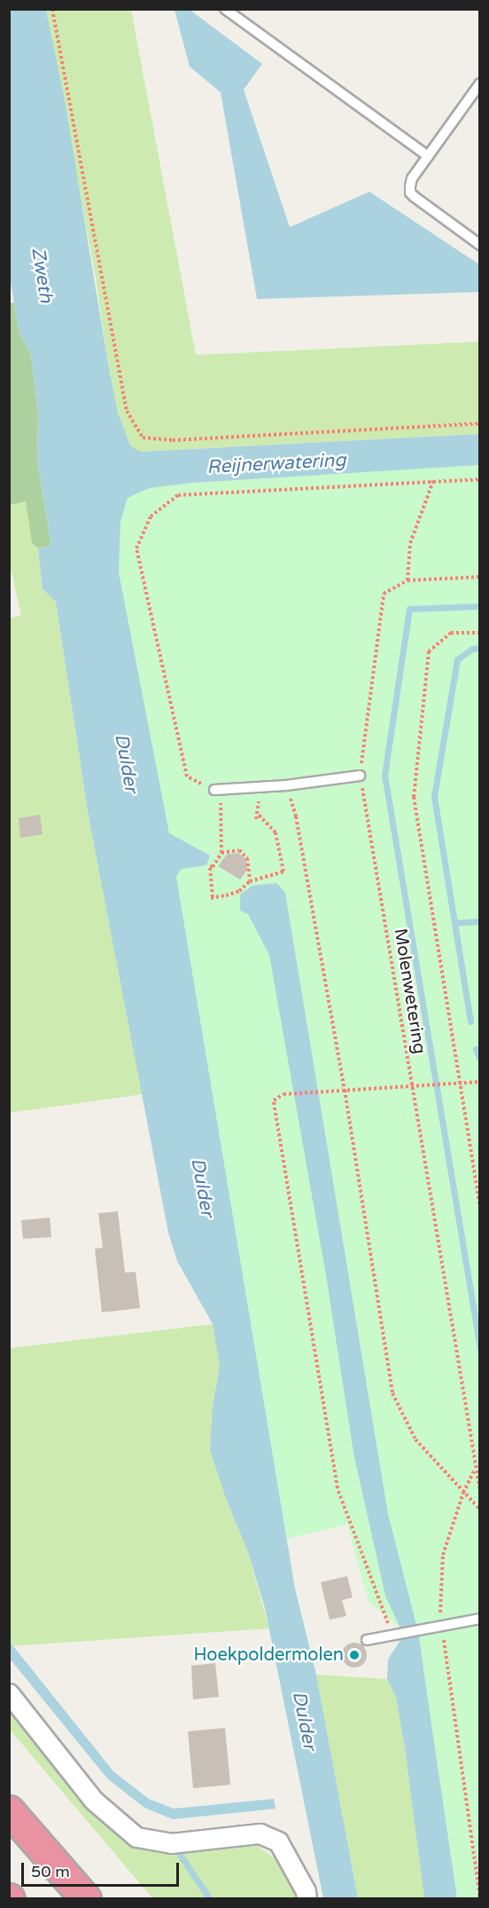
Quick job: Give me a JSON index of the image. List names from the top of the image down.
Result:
{
  "streets": {
    "path": ["Molenwetering"]
  },
  "water": ["Zweth", "Reijnerwatering", "Dulder"],
  "places": ["Hoekpoldermolen"],
  "scale_bar": "50 m"
}
